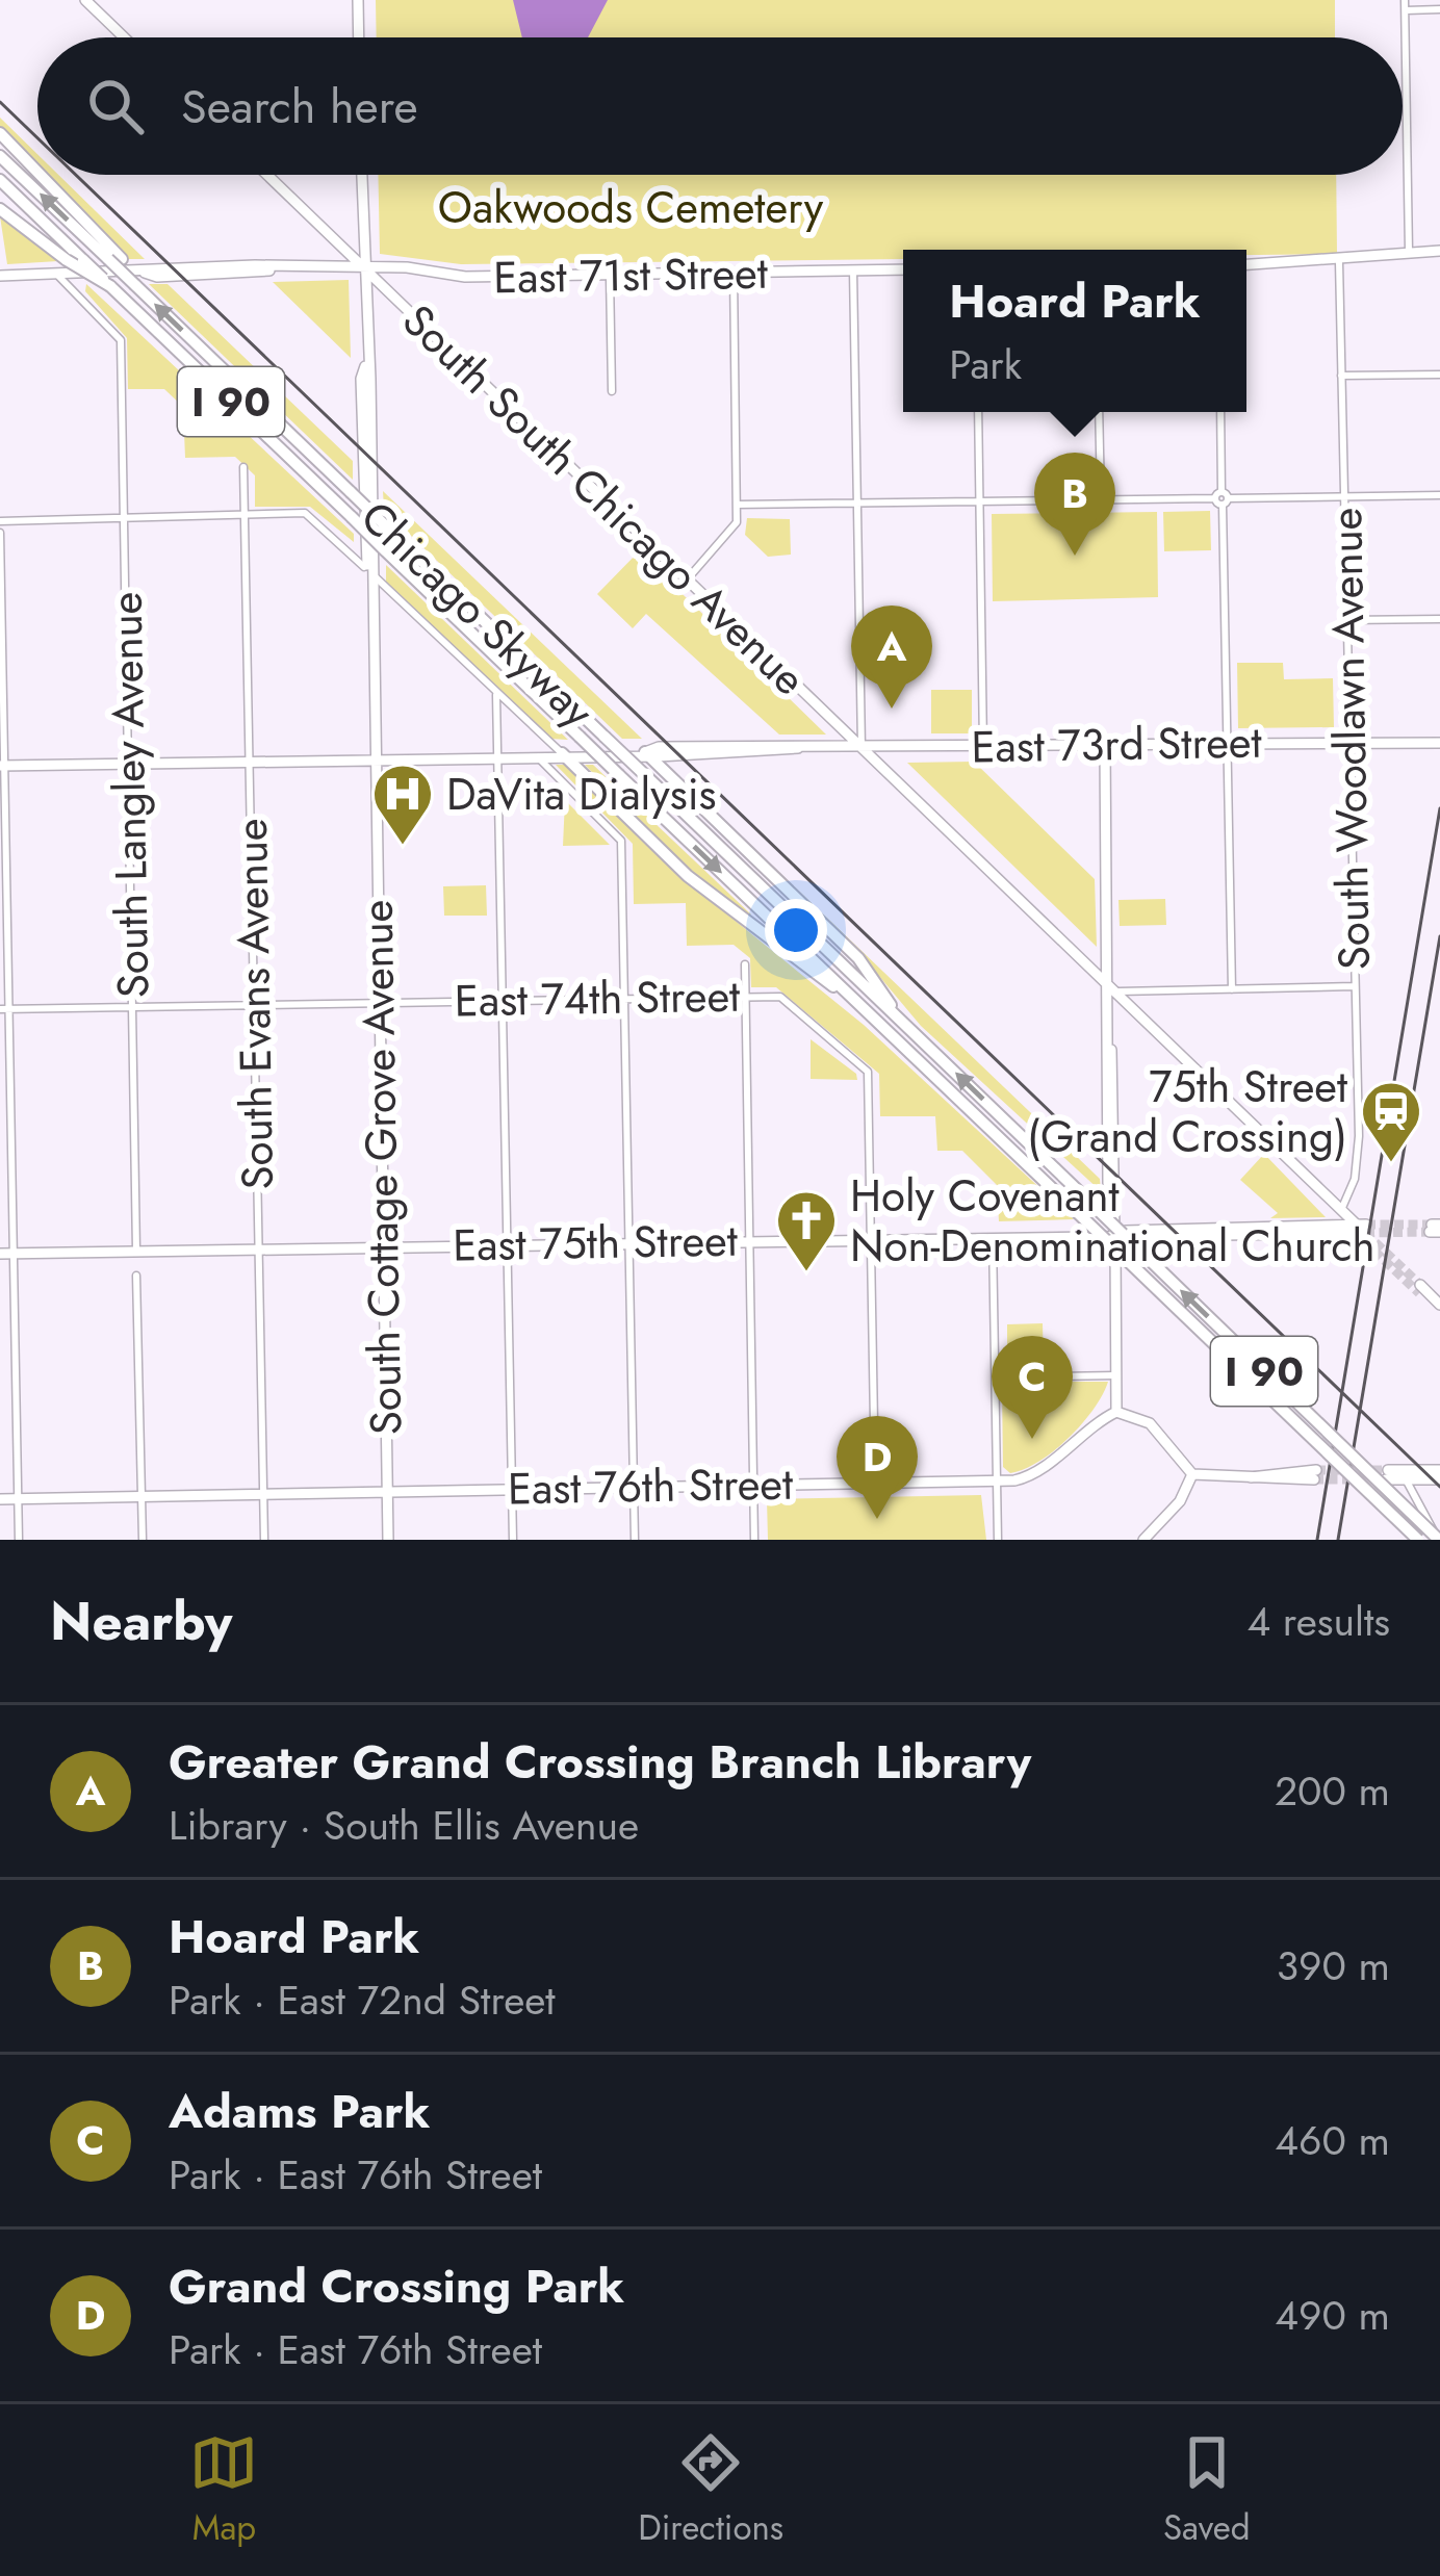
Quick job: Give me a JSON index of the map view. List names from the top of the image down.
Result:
{
  "streets": {
    "highway": ["I 90", "Chicago Skyway"],
    "street": [
      "East 71st Street",
      "South South Chicago Avenue",
      "South Woodlawn Avenue",
      "East 73rd Street",
      "South Langley Avenue",
      "East 74th Street",
      "South Evans Avenue",
      "South Cottage Grove Avenue",
      "East 75th Street",
      "East 76th Street"
    ]
  },
  "crossings": [
    ["East 71st Street", "South South Chicago Avenue"],
    ["East 71st Street", "South Langley Avenue"],
    ["East 71st Street", "South Cottage Grove Avenue"],
    ["South South Chicago Avenue", "South Woodlawn Avenue"],
    ["South South Chicago Avenue", "East 73rd Street"],
    ["South South Chicago Avenue", "South Cottage Grove Avenue"],
    ["South South Chicago Avenue", "East 75th Street"],
    ["Chicago Skyway", "East 75th Street"],
    ["South Woodlawn Avenue", "East 73rd Street"],
    ["East 73rd Street", "South Langley Avenue"],
    ["East 73rd Street", "South Evans Avenue"],
    ["East 73rd Street", "South Cottage Grove Avenue"],
    ["South Langley Avenue", "East 74th Street"],
    ["South Langley Avenue", "East 75th Street"],
    ["East 74th Street", "South Evans Avenue"],
    ["East 74th Street", "South Cottage Grove Avenue"],
    ["East 74th Street", "East 75th Street"],
    ["South Evans Avenue", "East 75th Street"],
    ["South Evans Avenue", "East 76th Street"],
    ["South Cottage Grove Avenue", "East 75th Street"],
    ["South Cottage Grove Avenue", "East 76th Street"]
  ],
  "parks": ["Oakwoods Cemetery"],
  "places": {
    "hospital": ["DaVita Dialysis"],
    "station": ["75th Street (Grand Crossing)"],
    "church": ["Holy Covenant Non-Denominational Church"]
  },
  "page": {
    "search": "Search here",
    "popup": ["Hoard Park", "Park"],
    "pins": [
      "B",
      "A",
      "C",
      "D"
    ],
    "heading": ["Nearby", "4 results"],
    "list": [
      {
        "mark": "A",
        "name": "Greater Grand Crossing Branch Library",
        "note": "Library · South Ellis Avenue",
        "value": "200 m"
      },
      {
        "mark": "B",
        "name": "Hoard Park",
        "note": "Park · East 72nd Street",
        "value": "390 m"
      },
      {
        "mark": "C",
        "name": "Adams Park",
        "note": "Park · East 76th Street",
        "value": "460 m"
      },
      {
        "mark": "D",
        "name": "Grand Crossing Park",
        "note": "Park · East 76th Street",
        "value": "490 m"
      }
    ],
    "nav": ["Map", "Directions", "Saved"]
  }
}
